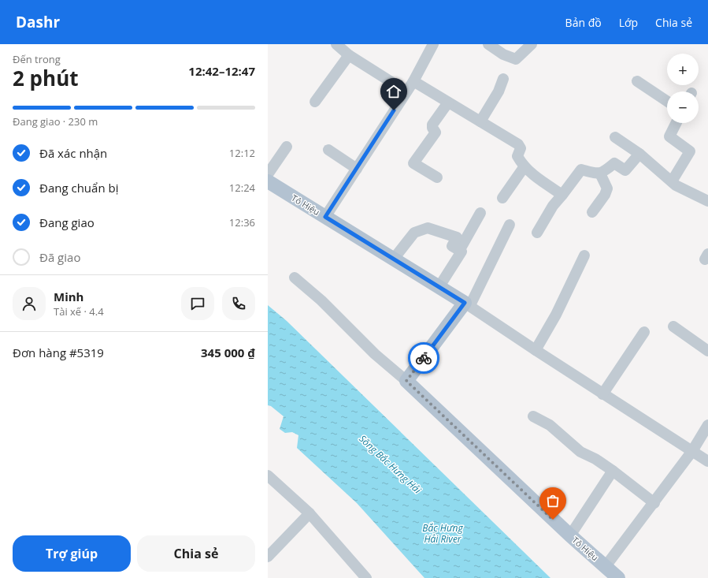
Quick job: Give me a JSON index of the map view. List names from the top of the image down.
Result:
{
  "streets": {
    "main road": ["Tô Hiệu"]
  },
  "water": ["Sông Bắc Hưng Hải", "Bắc Hưng Hải River"],
  "page": {
    "header": "Dashr",
    "nav": ["Bản đồ", "Lớp", "Chia sẻ"],
    "heading": ["2 phút", "Đến trong", "12:42–12:47"],
    "panel": [
      "Minh",
      "Tài xế · 4.4",
      "Đơn hàng #5319",
      "345 000 ₫"
    ],
    "map_buttons": ["+", "−"],
    "bar": "Đang giao · 230 m",
    "list": [
      ["Đã xác nhận", "12:12"],
      ["Đang chuẩn bị", "12:24"],
      ["Đang giao", "12:36"],
      "Đã giao"
    ],
    "buttons": ["Trợ giúp", "Chia sẻ"]
  }
}
